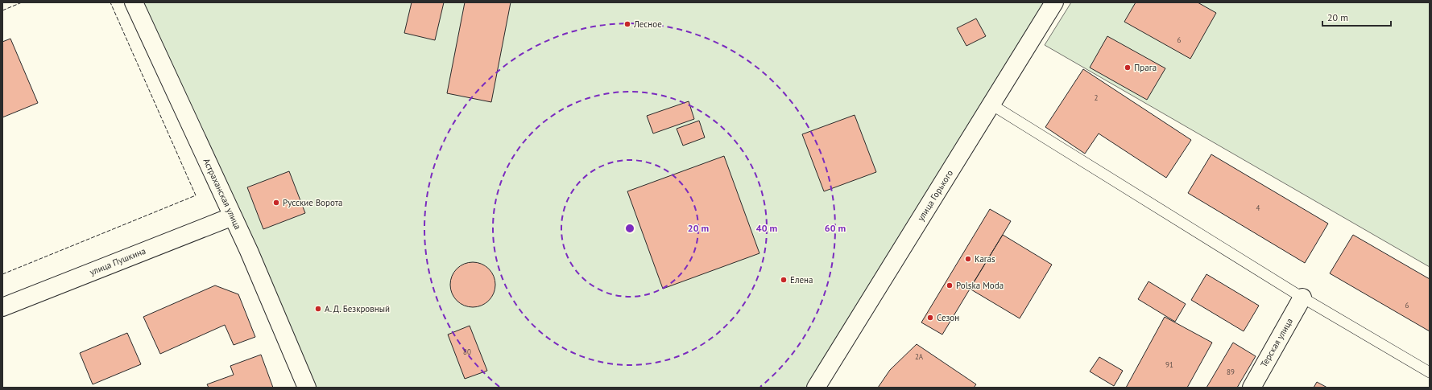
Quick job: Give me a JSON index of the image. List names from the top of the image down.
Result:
{
  "streets": {
    "street": [
      "Астраханская улица",
      "улица Горького",
      "улица Пушкина",
      "Терская улица"
    ]
  },
  "crossings": [
    ["Астраханская улица", "улица Пушкина"]
  ],
  "places": [
    "Лесное",
    "Прага",
    "Русские Ворота",
    "Karas",
    "Елена",
    "Polska Moda",
    "А. Д. Безкровный",
    "Сезон"
  ],
  "house_numbers": [
    "6",
    "2",
    "4",
    "6",
    "80",
    "2А",
    "91",
    "89"
  ],
  "scale_bar": "20 m",
  "rings": ["20 m", "40 m", "60 m"]
}
